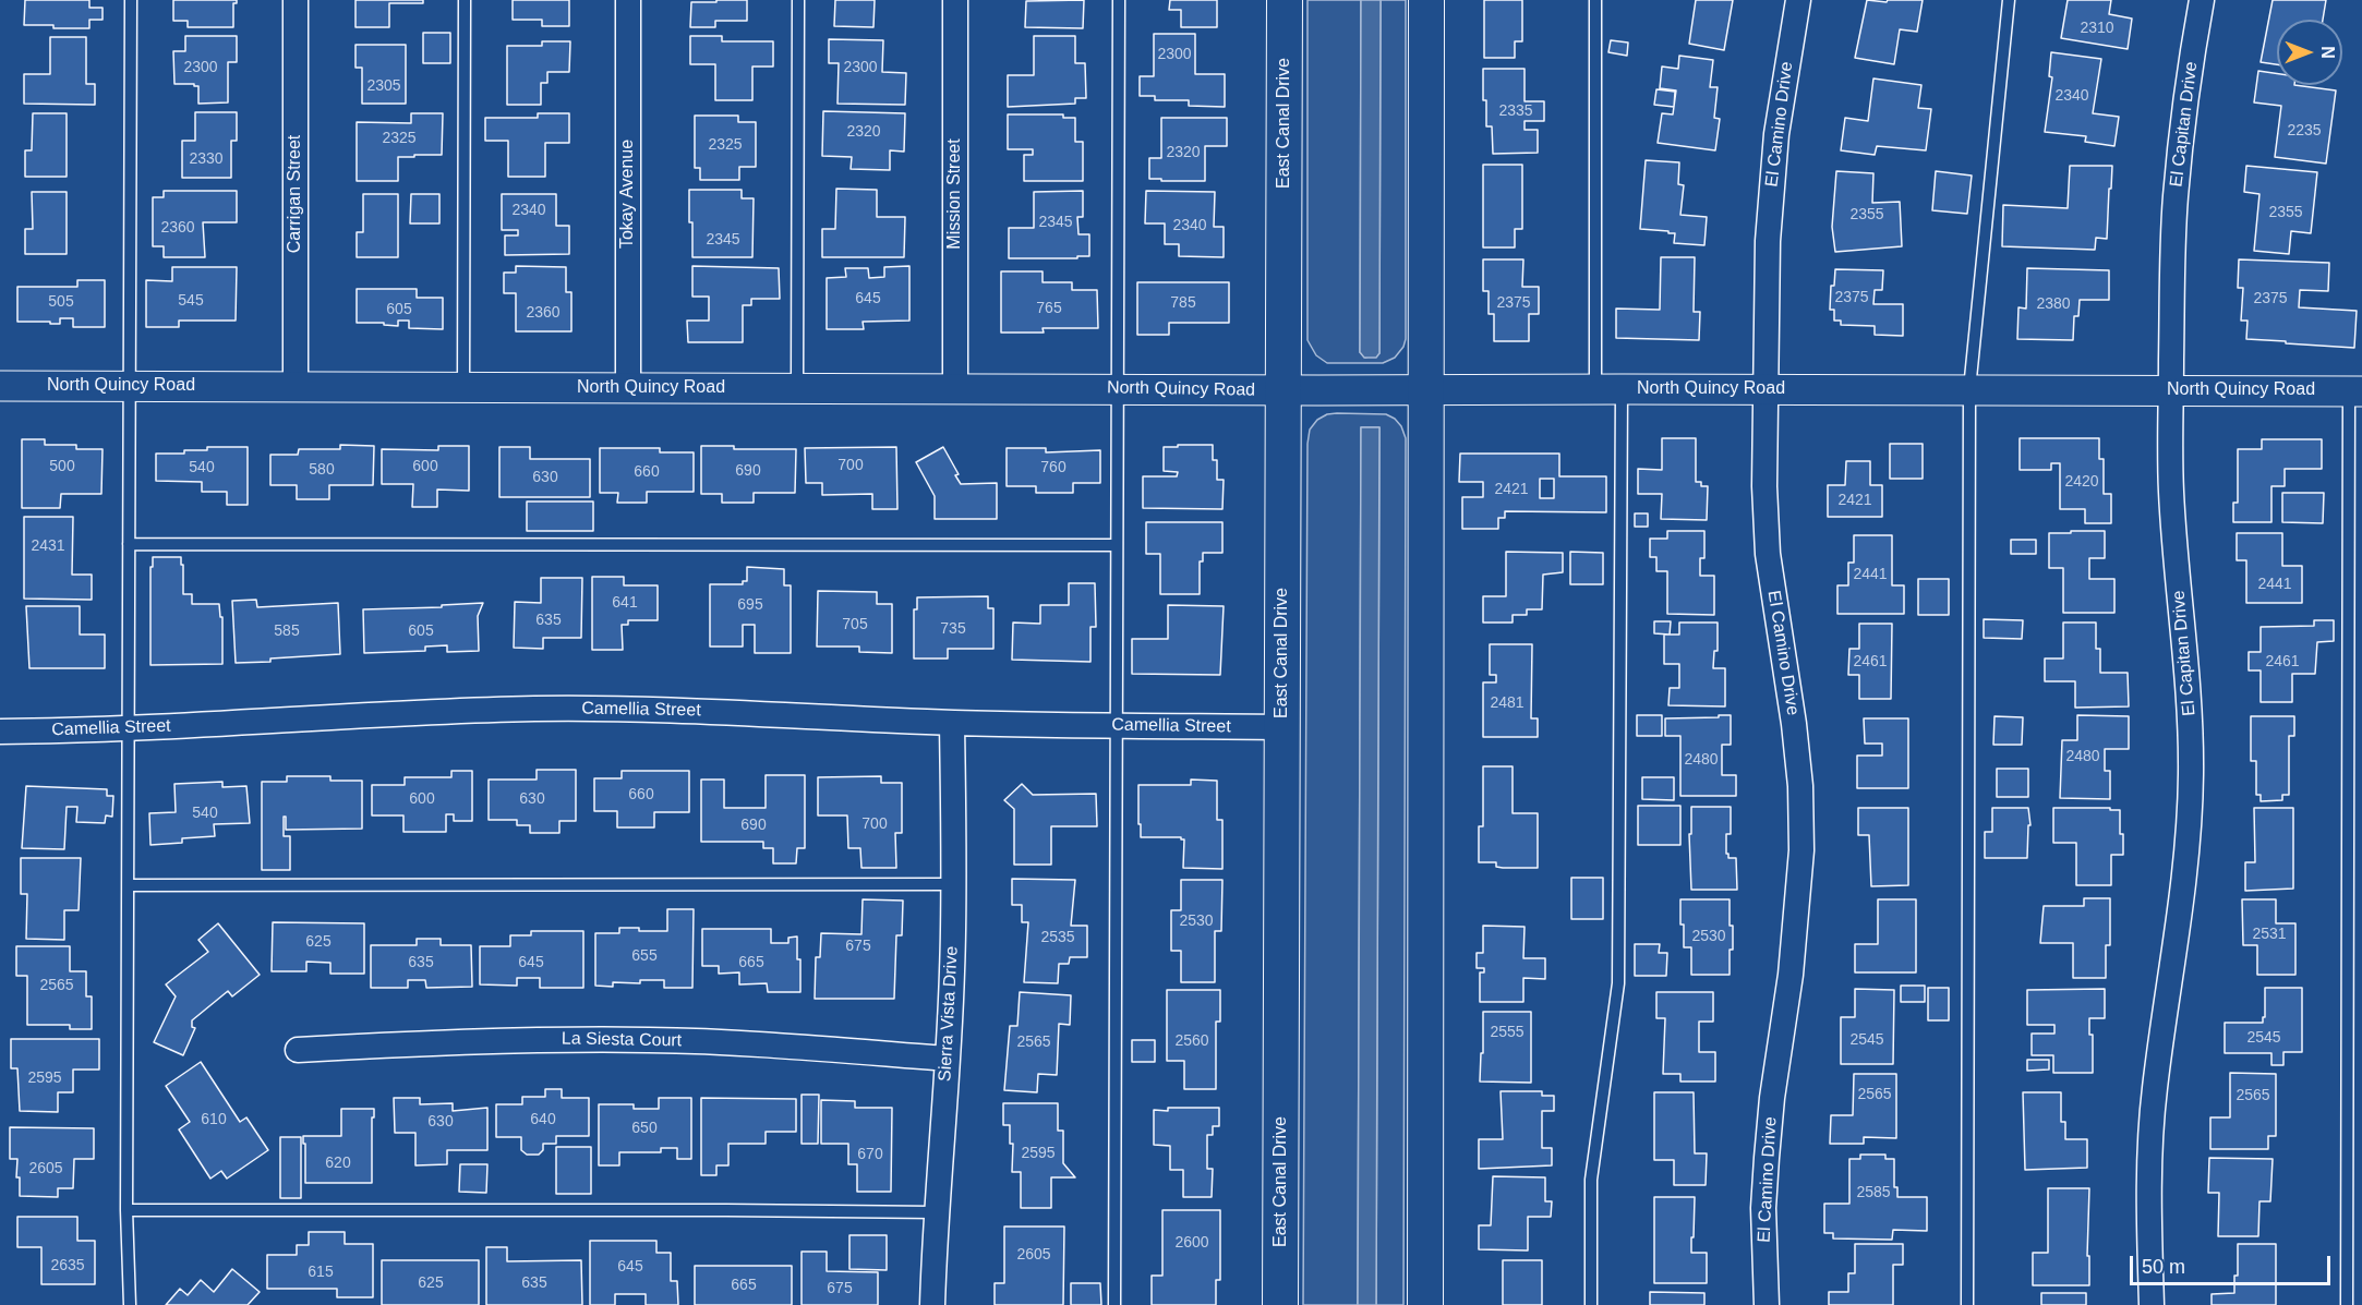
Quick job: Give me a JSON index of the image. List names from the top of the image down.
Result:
{
  "streets": {
    "main road": ["East Canal Drive"],
    "street": [
      "El Camino Drive",
      "El Capitan Drive",
      "Carrigan Street",
      "Tokay Avenue",
      "Mission Street",
      "North Quincy Road",
      "Camellia Street",
      "Sierra Vista Drive",
      "La Siesta Court"
    ]
  },
  "crossings": [
    ["East Canal Drive", "North Quincy Road"],
    ["East Canal Drive", "Camellia Street"],
    ["El Camino Drive", "North Quincy Road"],
    ["El Capitan Drive", "North Quincy Road"],
    ["Carrigan Street", "North Quincy Road"],
    ["Tokay Avenue", "North Quincy Road"],
    ["Mission Street", "North Quincy Road"],
    ["Camellia Street", "Sierra Vista Drive"],
    ["Sierra Vista Drive", "La Siesta Court"]
  ],
  "house_numbers": [
    "2310",
    "2300",
    "2300",
    "2300",
    "2305",
    "2340",
    "2335",
    "2235",
    "2320",
    "2325",
    "2325",
    "2320",
    "2330",
    "2340",
    "2355",
    "2355",
    "2345",
    "2340",
    "2360",
    "2345",
    "2375",
    "645",
    "2375",
    "545",
    "505",
    "785",
    "2375",
    "2380",
    "765",
    "605",
    "2360",
    "700",
    "500",
    "600",
    "540",
    "760",
    "580",
    "690",
    "660",
    "630",
    "2420",
    "2421",
    "2421",
    "2431",
    "2441",
    "2441",
    "641",
    "695",
    "635",
    "705",
    "735",
    "585",
    "605",
    "2461",
    "2461",
    "2481",
    "2480",
    "2480",
    "660",
    "600",
    "630",
    "540",
    "700",
    "690",
    "2530",
    "2531",
    "2530",
    "2535",
    "625",
    "675",
    "655",
    "635",
    "645",
    "665",
    "2565",
    "2555",
    "2545",
    "2545",
    "2560",
    "2565",
    "2595",
    "2565",
    "2565",
    "610",
    "640",
    "630",
    "650",
    "2595",
    "670",
    "620",
    "2605",
    "2585",
    "2600",
    "2605",
    "2635",
    "645",
    "615",
    "625",
    "635",
    "665",
    "675"
  ],
  "scale_bar": "50 m",
  "north": "right"
}
